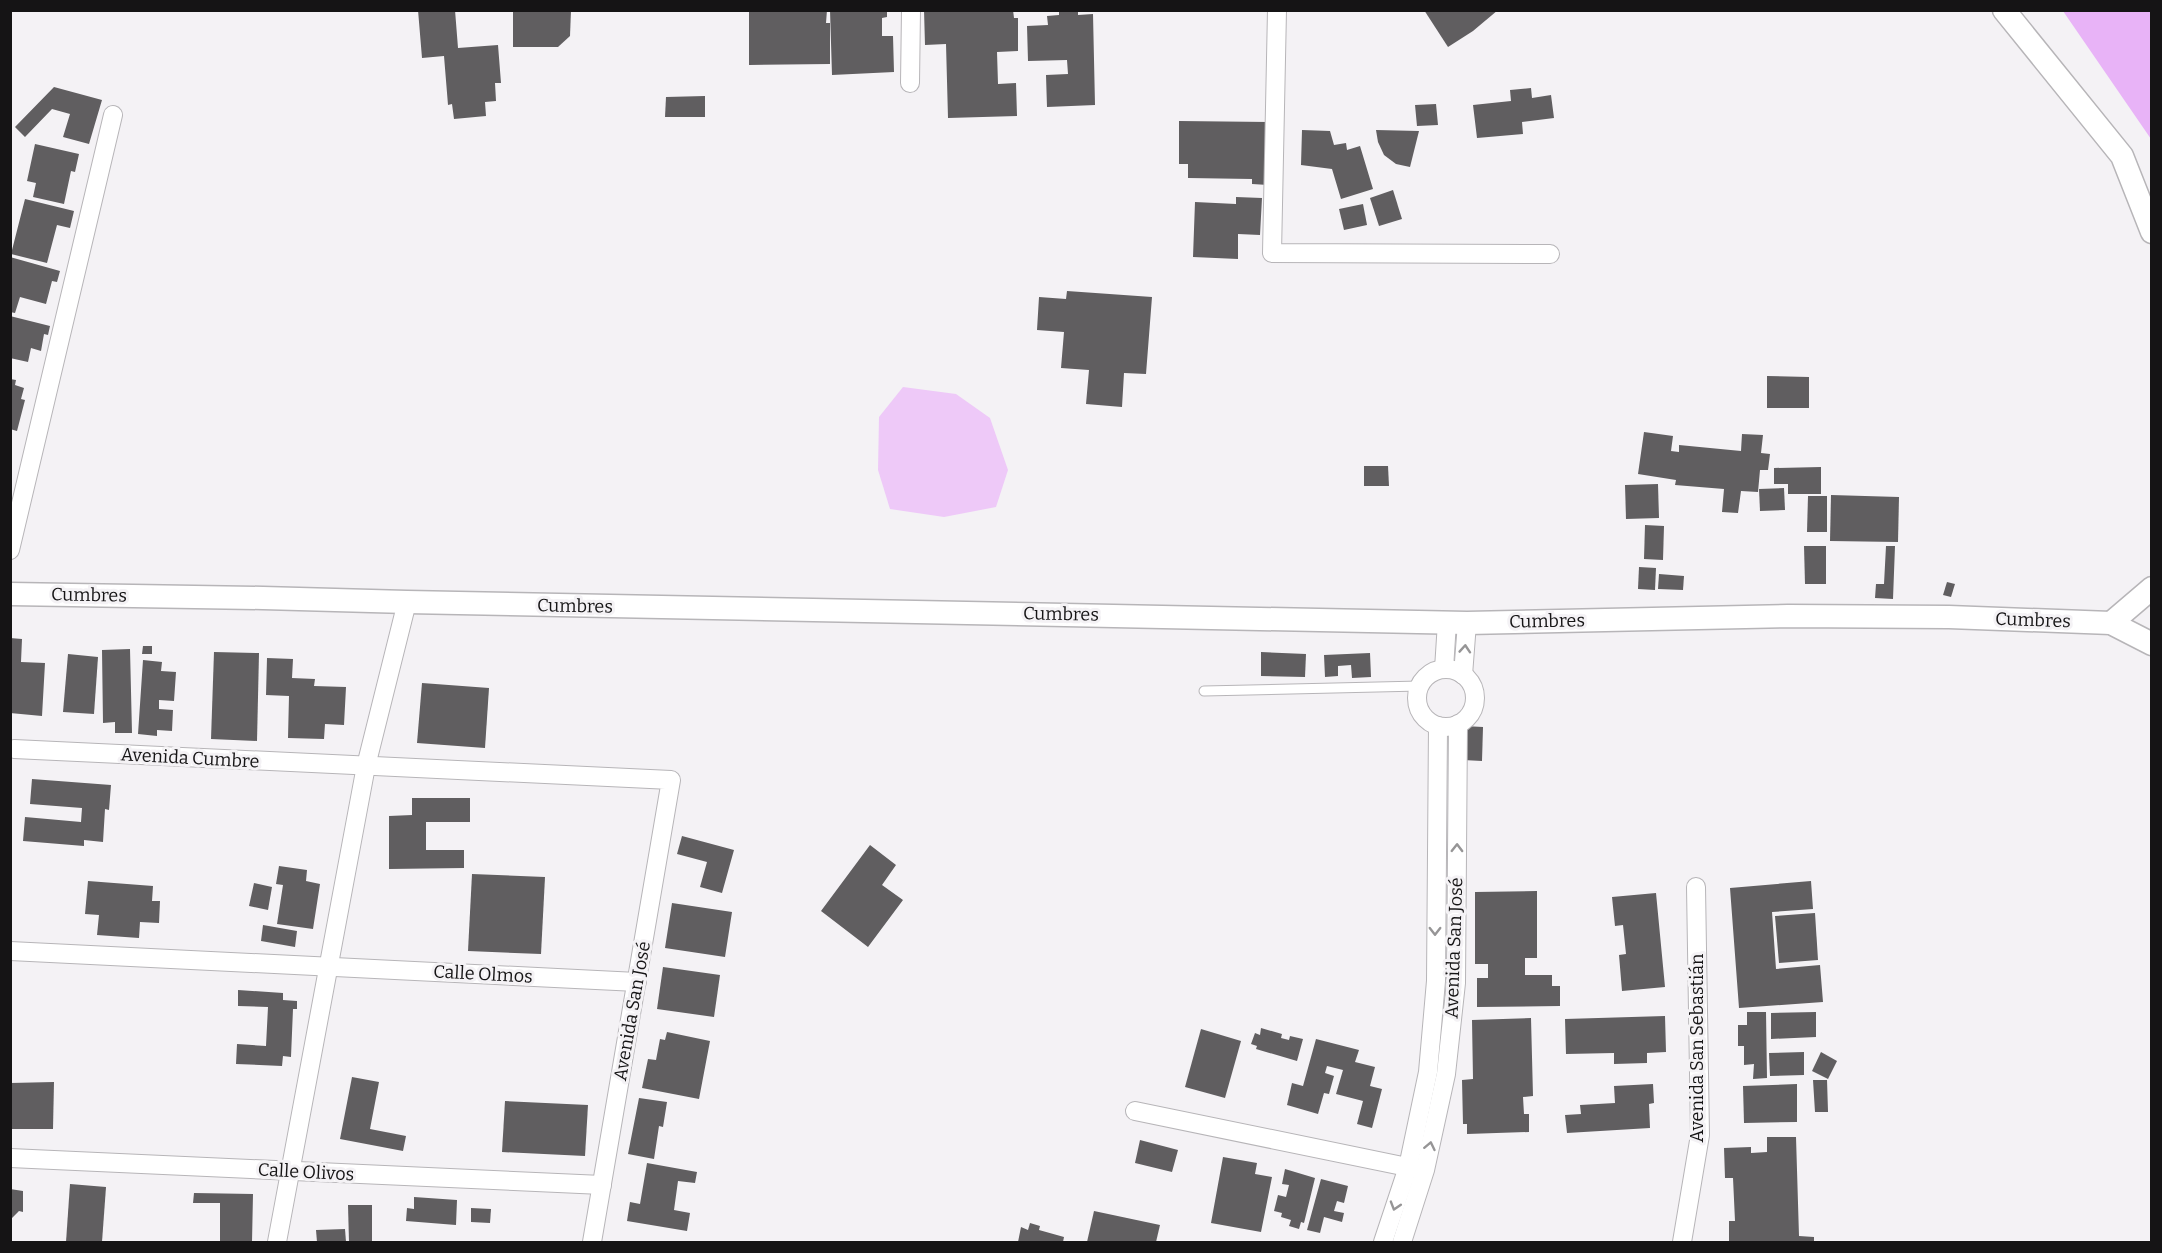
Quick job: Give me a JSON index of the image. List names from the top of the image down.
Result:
{
  "streets": {
    "street": [
      "Cumbres",
      "Avenida Cumbre",
      "Avenida San José",
      "Calle Olmos",
      "Avenida San Sebastián",
      "Calle Olivos"
    ]
  },
  "crossings": [
    ["Avenida Cumbre", "Avenida San José"],
    ["Avenida San José", "Calle Olmos"],
    ["Avenida San José", "Calle Olivos"]
  ]
}
